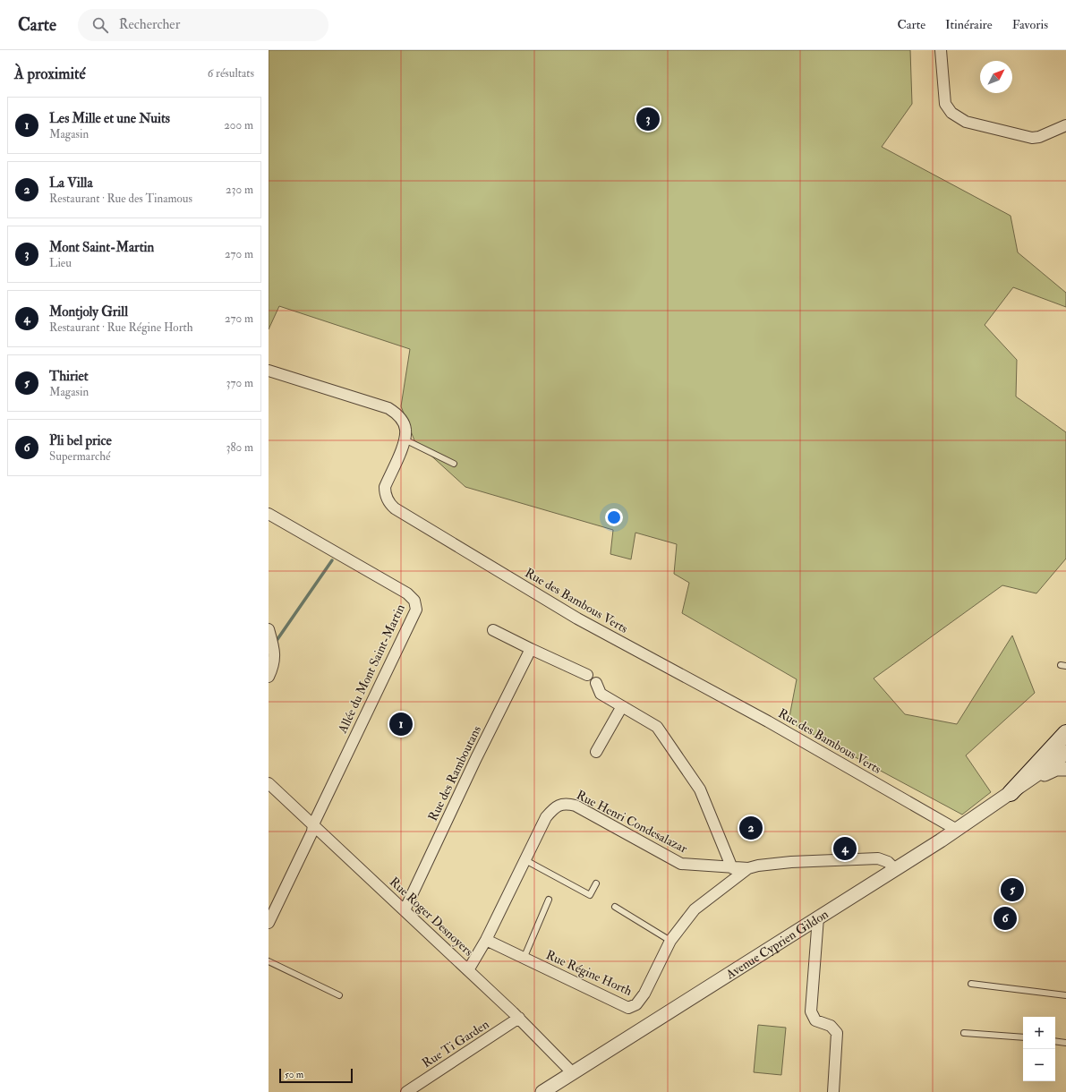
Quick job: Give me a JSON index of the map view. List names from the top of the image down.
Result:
{
  "streets": {
    "street": [
      "Rue des Bambous Verts",
      "Allée du Mont Saint-Martin",
      "Rue des Ramboutans",
      "Rue Henri Condesalazar",
      "Rue Roger Desnoyers",
      "Avenue Cyprien Gildon",
      "Rue Régine Horth",
      "Rue Ti Garden"
    ]
  },
  "crossings": [
    ["Rue des Bambous Verts", "Avenue Cyprien Gildon"],
    ["Allée du Mont Saint-Martin", "Rue Roger Desnoyers"],
    ["Rue des Ramboutans", "Rue Roger Desnoyers"],
    ["Rue Henri Condesalazar", "Rue Roger Desnoyers"],
    ["Rue Henri Condesalazar", "Rue Régine Horth"],
    ["Rue Roger Desnoyers", "Avenue Cyprien Gildon"],
    ["Rue Roger Desnoyers", "Rue Ti Garden"],
    ["Avenue Cyprien Gildon", "Rue Régine Horth"]
  ],
  "scale_bar": "50 m",
  "north": "top right",
  "page": {
    "header": "Carte",
    "search": "Rechercher",
    "nav": ["Carte", "Itinéraire", "Favoris"],
    "heading": ["À proximité", "6 résultats"],
    "list": [
      {
        "mark": "1",
        "name": "Les Mille et une Nuits",
        "note": "Magasin",
        "value": "200 m"
      },
      {
        "mark": "2",
        "name": "La Villa",
        "note": "Restaurant · Rue des Tinamous",
        "value": "230 m"
      },
      {
        "mark": "3",
        "name": "Mont Saint-Martin",
        "note": "Lieu",
        "value": "270 m"
      },
      {
        "mark": "4",
        "name": "Montjoly Grill",
        "note": "Restaurant · Rue Régine Horth",
        "value": "270 m"
      },
      {
        "mark": "5",
        "name": "Thiriet",
        "note": "Magasin",
        "value": "370 m"
      },
      {
        "mark": "6",
        "name": "Pli bel price",
        "note": "Supermarché",
        "value": "380 m"
      }
    ],
    "pins": [
      "3",
      "1",
      "2",
      "4",
      "5",
      "6"
    ],
    "map_buttons": ["+", "−"],
    "scale": "50 m"
  }
}
